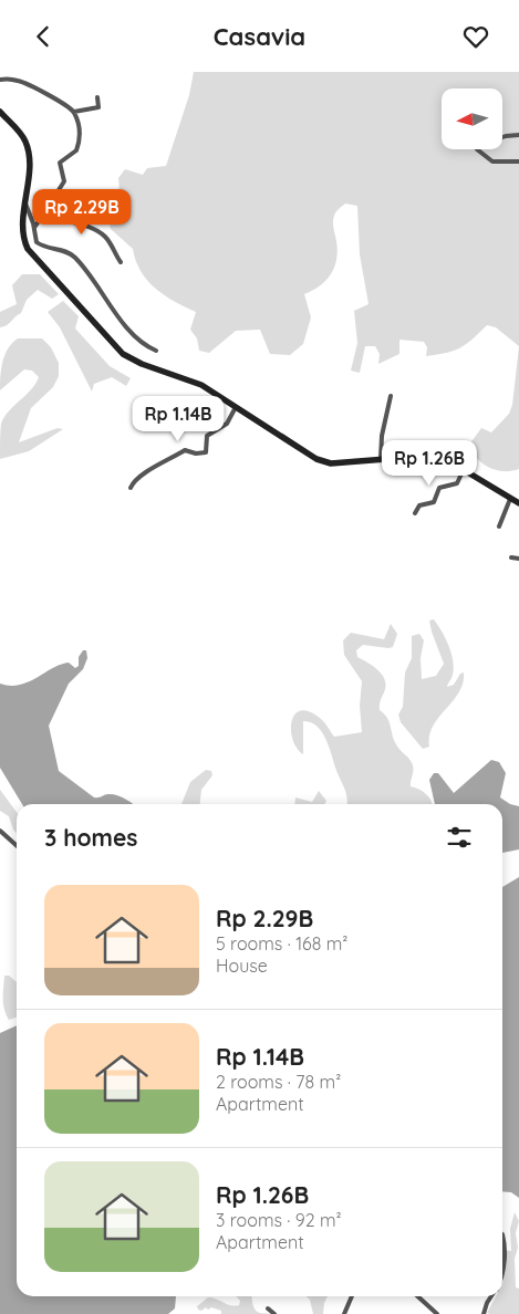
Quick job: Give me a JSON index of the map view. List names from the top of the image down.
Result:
{
  "north": "left",
  "page": {
    "header": "Casavia",
    "price": ["Rp 2.29B", "Rp 1.14B", "Rp 1.26B"],
    "heading": "3 homes",
    "list": [
      {
        "name": "Rp 2.29B",
        "note": "5 rooms · 168 m² · House"
      },
      {
        "name": "Rp 1.14B",
        "note": "2 rooms · 78 m² · Apartment"
      },
      {
        "name": "Rp 1.26B",
        "note": "3 rooms · 92 m² · Apartment"
      }
    ]
  }
}
